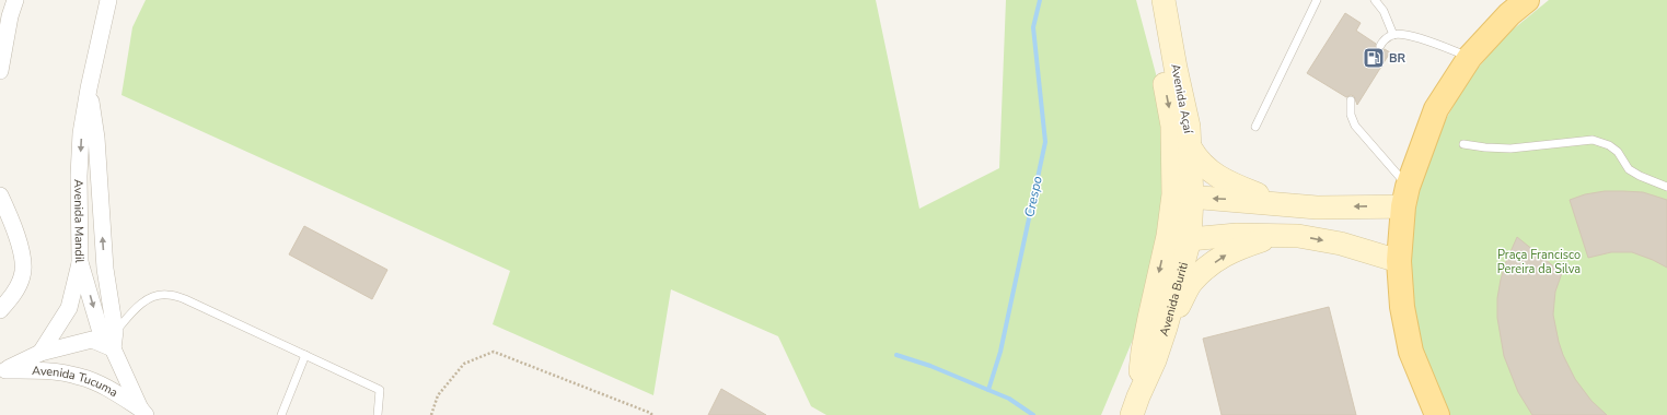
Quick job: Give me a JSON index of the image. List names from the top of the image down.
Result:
{
  "streets": {
    "main road": ["Avenida Açaí", "Avenida Buriti"],
    "street": ["Avenida Mandil", "Avenida Tucuma"]
  },
  "crossings": [
    ["Avenida Açaí", "Avenida Buriti"],
    ["Avenida Mandil", "Avenida Tucuma"]
  ],
  "water": ["Crespo"],
  "parks": ["Praça Francisco Pereira da Silva"],
  "places": {
    "fuel station": ["BR"]
  }
}
